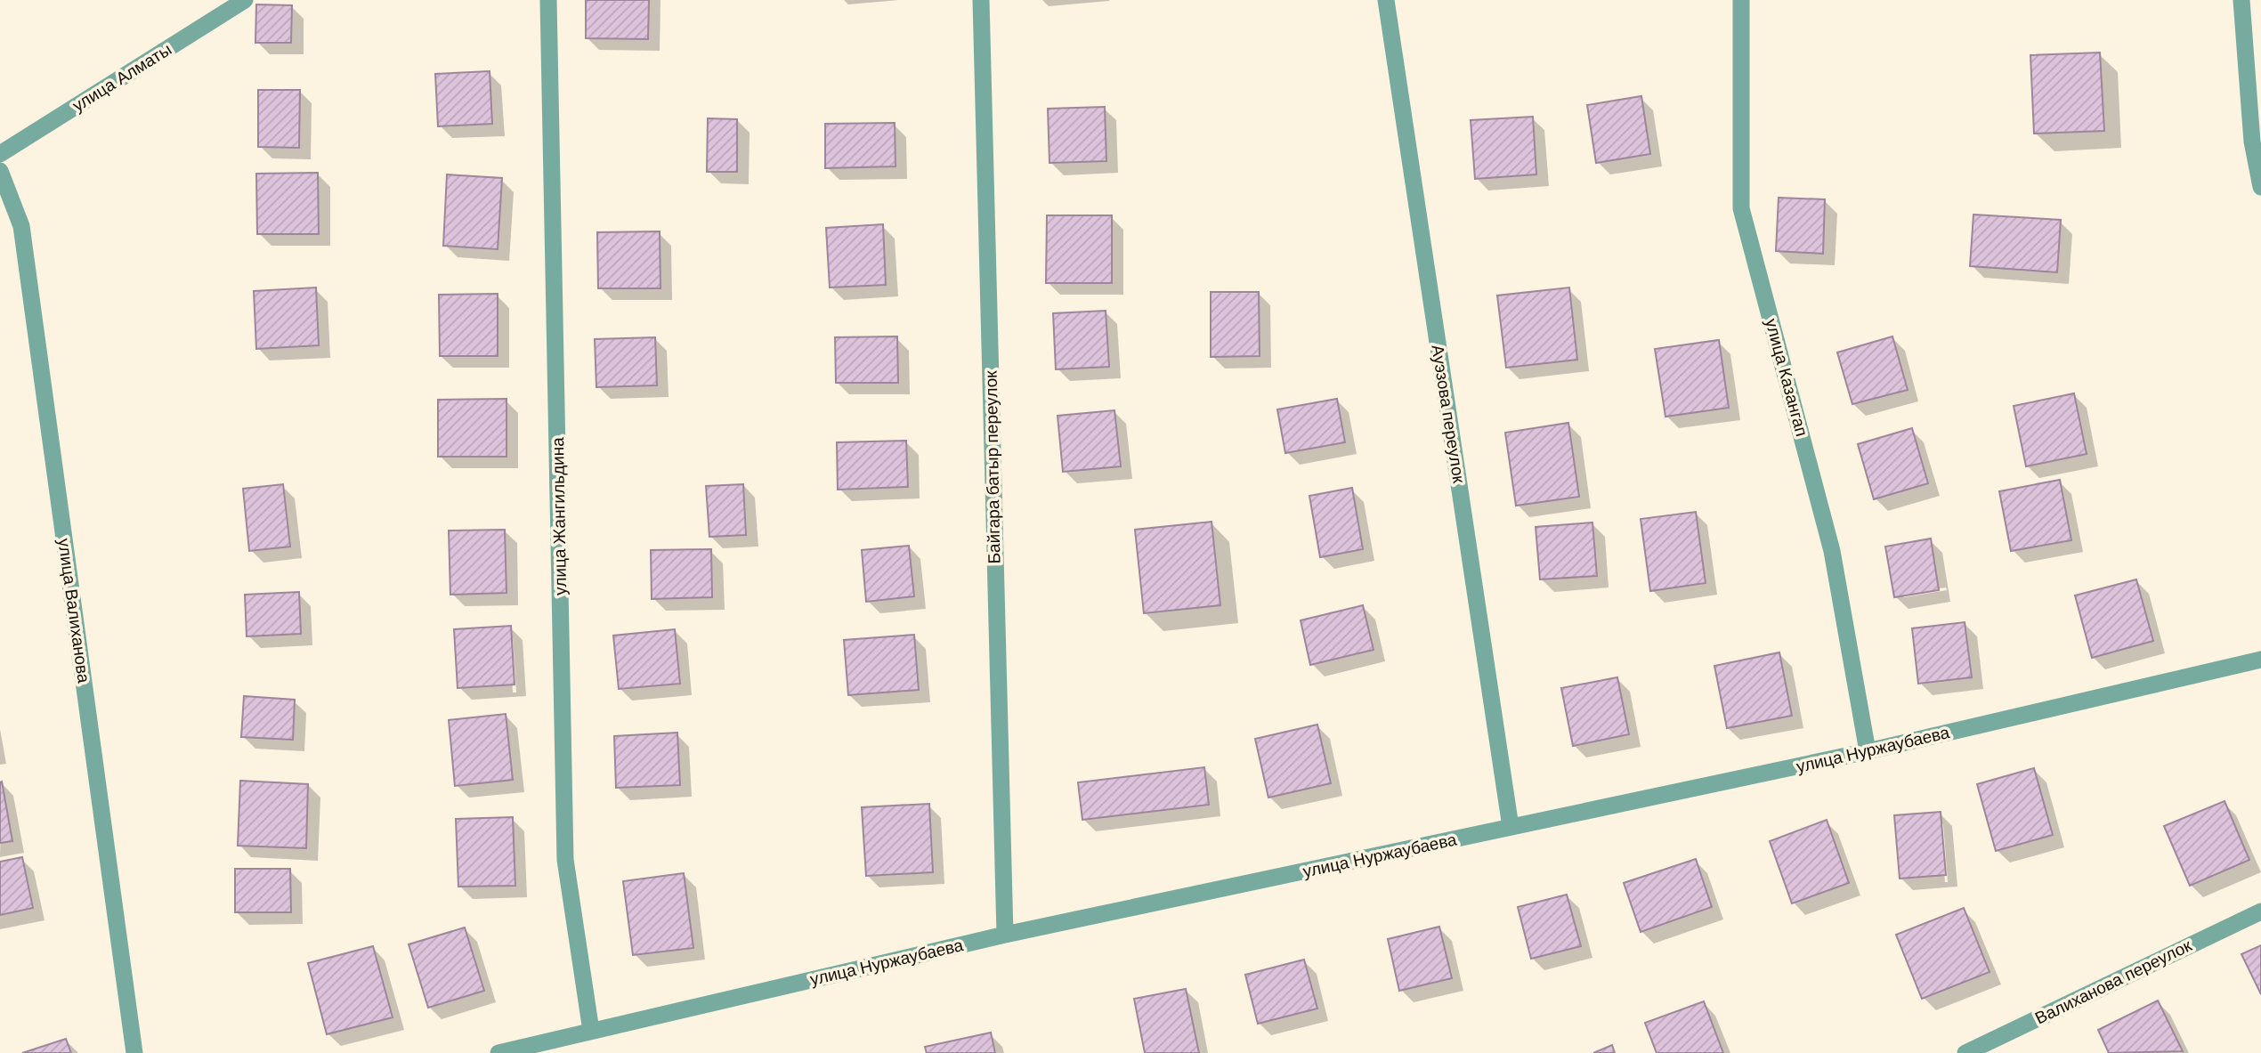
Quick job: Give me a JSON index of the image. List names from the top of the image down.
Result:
{
  "streets": {
    "street": [
      "улица Алматы",
      "улица Казангап",
      "Ауэзова переулок",
      "Байгара батыр переулок",
      "улица Жангильдина",
      "улица Валиханова",
      "улица Нуржаубаева",
      "Валиханова переулок"
    ]
  },
  "crossings": [
    ["улица Казангап", "улица Нуржаубаева"],
    ["Ауэзова переулок", "улица Нуржаубаева"],
    ["Байгара батыр переулок", "улица Нуржаубаева"],
    ["улица Жангильдина", "улица Нуржаубаева"]
  ]
}
